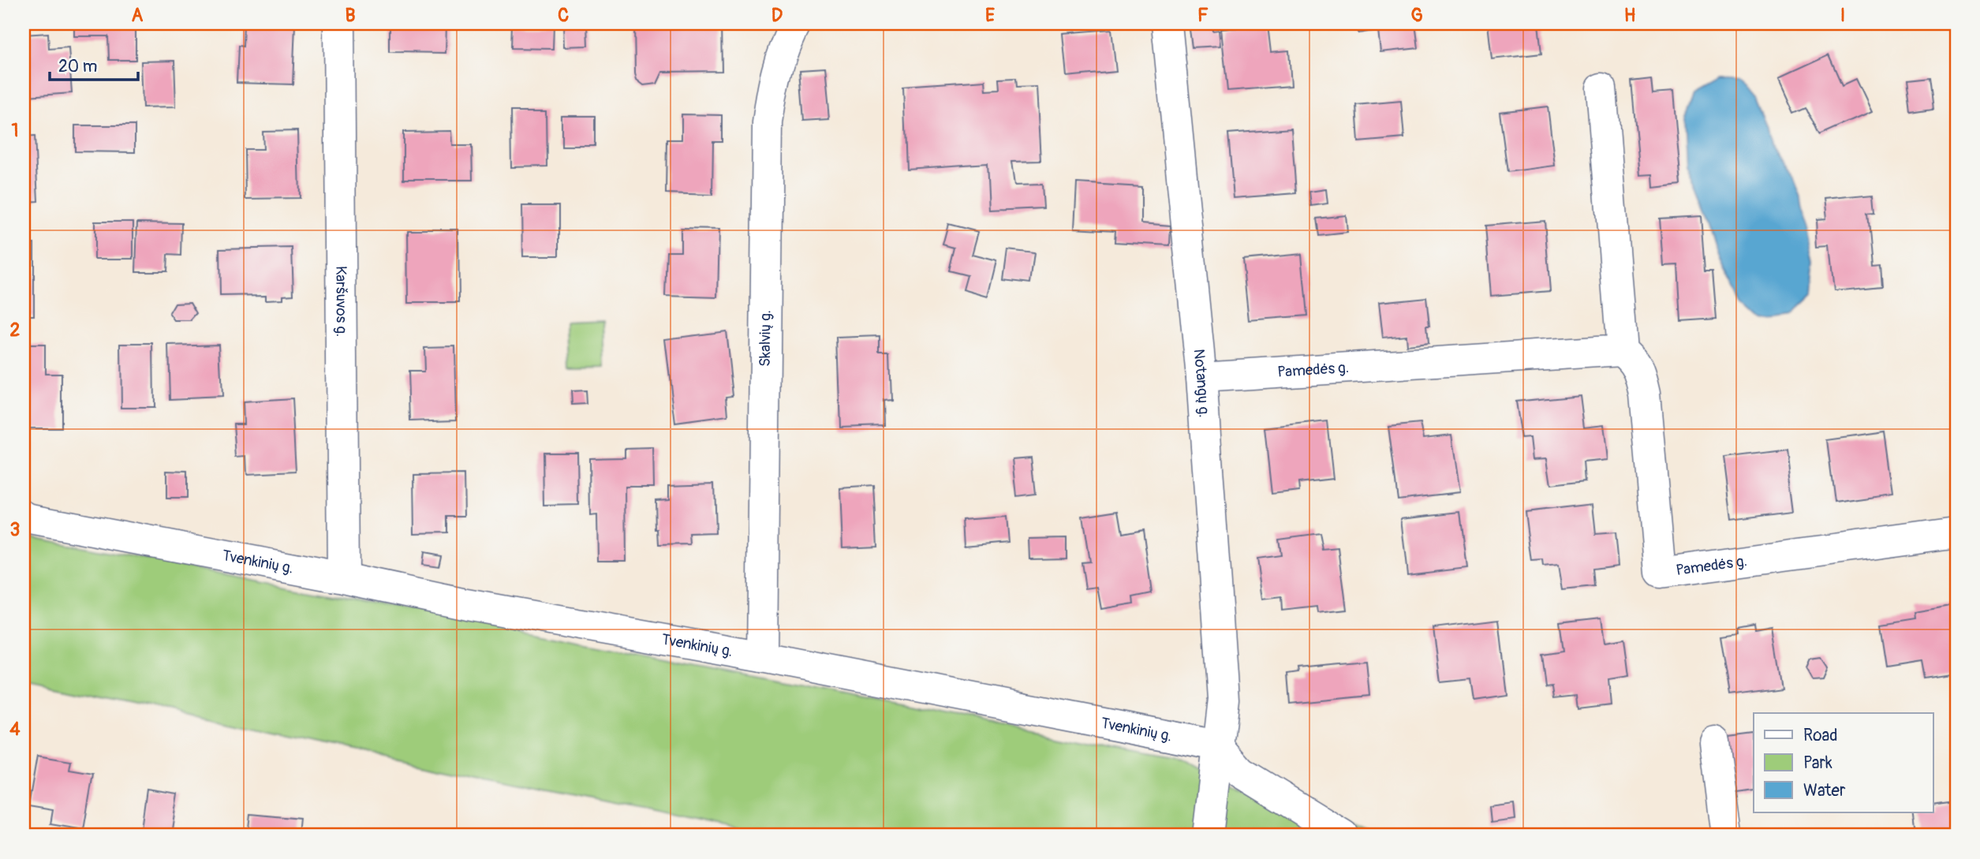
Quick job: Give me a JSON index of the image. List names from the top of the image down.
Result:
{
  "streets": {
    "street": [
      "Karšuvos g.",
      "Skalvių g.",
      "Pamedės g.",
      "Notangų g.",
      "Tvenkinių g."
    ]
  },
  "crossings": [
    ["Karšuvos g.", "Tvenkinių g."],
    ["Skalvių g.", "Tvenkinių g."],
    ["Pamedės g.", "Notangų g."],
    ["Notangų g.", "Tvenkinių g."]
  ],
  "legend": ["Road", "Park", "Water"],
  "scale_bar": "20 m",
  "grid": {
    "columns": [
      "A",
      "B",
      "C",
      "D",
      "E",
      "F",
      "G",
      "H",
      "I"
    ],
    "rows": [
      "1",
      "2",
      "3",
      "4"
    ]
  }
}
